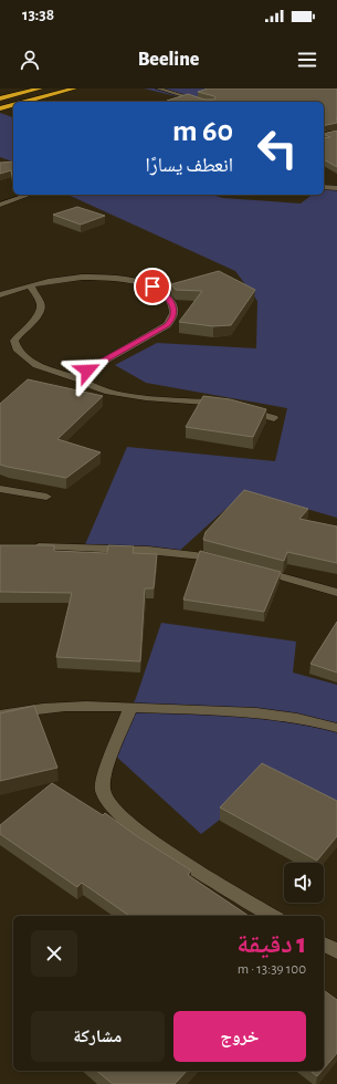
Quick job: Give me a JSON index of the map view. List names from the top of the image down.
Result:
{
  "page": {
    "status": "13:38",
    "header": "Beeline",
    "turn": ["60 m", "انعطف يسارًا"],
    "heading": ["1 دقيقة", "100 m · 13:39"],
    "buttons": ["خروج", "مشاركة"]
  }
}
